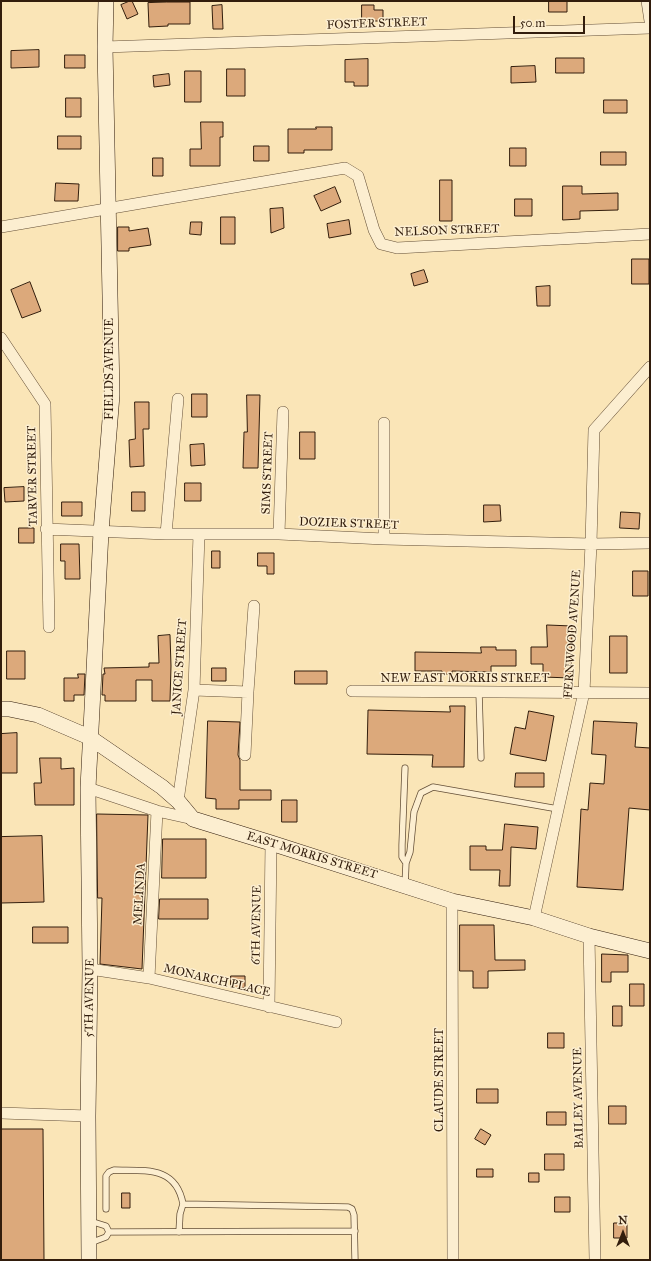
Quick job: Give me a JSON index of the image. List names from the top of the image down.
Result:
{
  "streets": {
    "street": [
      "FOSTER STREET",
      "NELSON STREET",
      "FIELDS AVENUE",
      "SIMS STREET",
      "TARVER STREET",
      "DOZIER STREET",
      "FERNWOOD AVENUE",
      "JANICE STREET",
      "NEW EAST MORRIS STREET",
      "EAST MORRIS STREET",
      "MELINDA",
      "6TH AVENUE",
      "MONARCH PLACE",
      "5TH AVENUE",
      "CLAUDE STREET",
      "BAILEY AVENUE"
    ]
  },
  "crossings": [
    ["FOSTER STREET", "FIELDS AVENUE"],
    ["NELSON STREET", "FIELDS AVENUE"],
    ["FIELDS AVENUE", "DOZIER STREET"],
    ["FIELDS AVENUE", "5TH AVENUE"],
    ["SIMS STREET", "DOZIER STREET"],
    ["TARVER STREET", "DOZIER STREET"],
    ["DOZIER STREET", "FERNWOOD AVENUE"],
    ["DOZIER STREET", "JANICE STREET"],
    ["FERNWOOD AVENUE", "NEW EAST MORRIS STREET"],
    ["FERNWOOD AVENUE", "EAST MORRIS STREET"],
    ["EAST MORRIS STREET", "6TH AVENUE"],
    ["EAST MORRIS STREET", "CLAUDE STREET"],
    ["EAST MORRIS STREET", "BAILEY AVENUE"],
    ["MELINDA", "MONARCH PLACE"],
    ["6TH AVENUE", "MONARCH PLACE"],
    ["MONARCH PLACE", "5TH AVENUE"]
  ],
  "scale_bar": "50 m",
  "north": "top"
}
